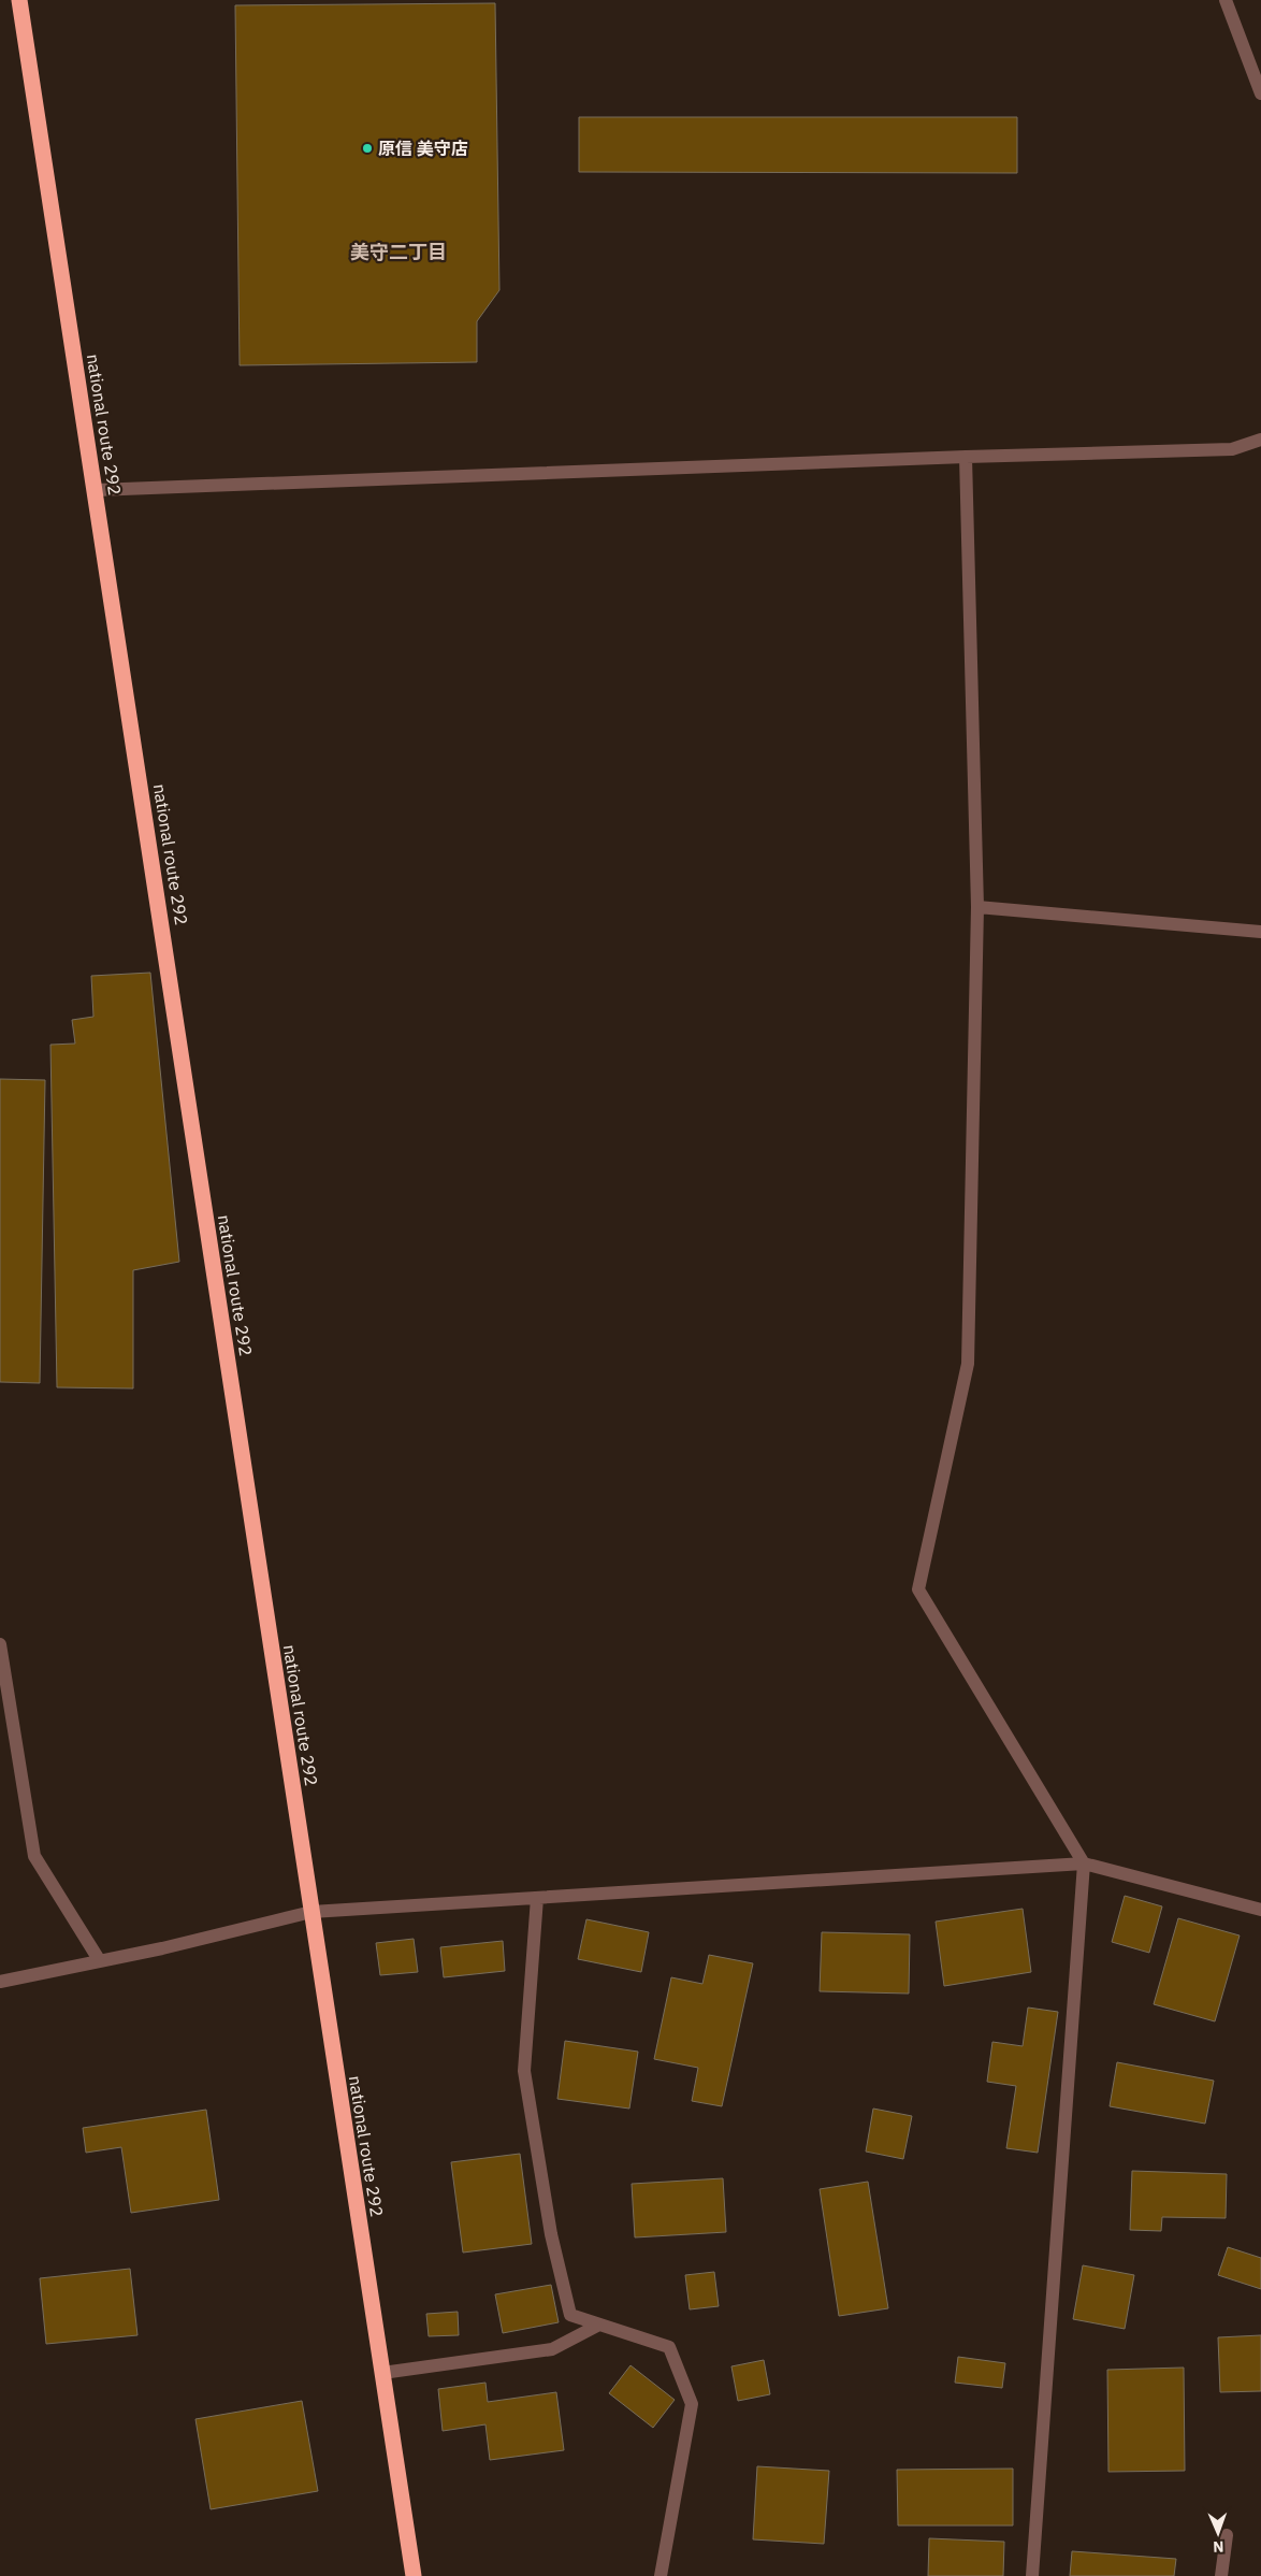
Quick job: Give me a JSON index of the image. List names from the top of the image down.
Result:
{
  "streets": {
    "highway": ["national route 292"]
  },
  "districts": ["美守二丁目"],
  "places": ["原信 美守店"],
  "north": "bottom"
}
